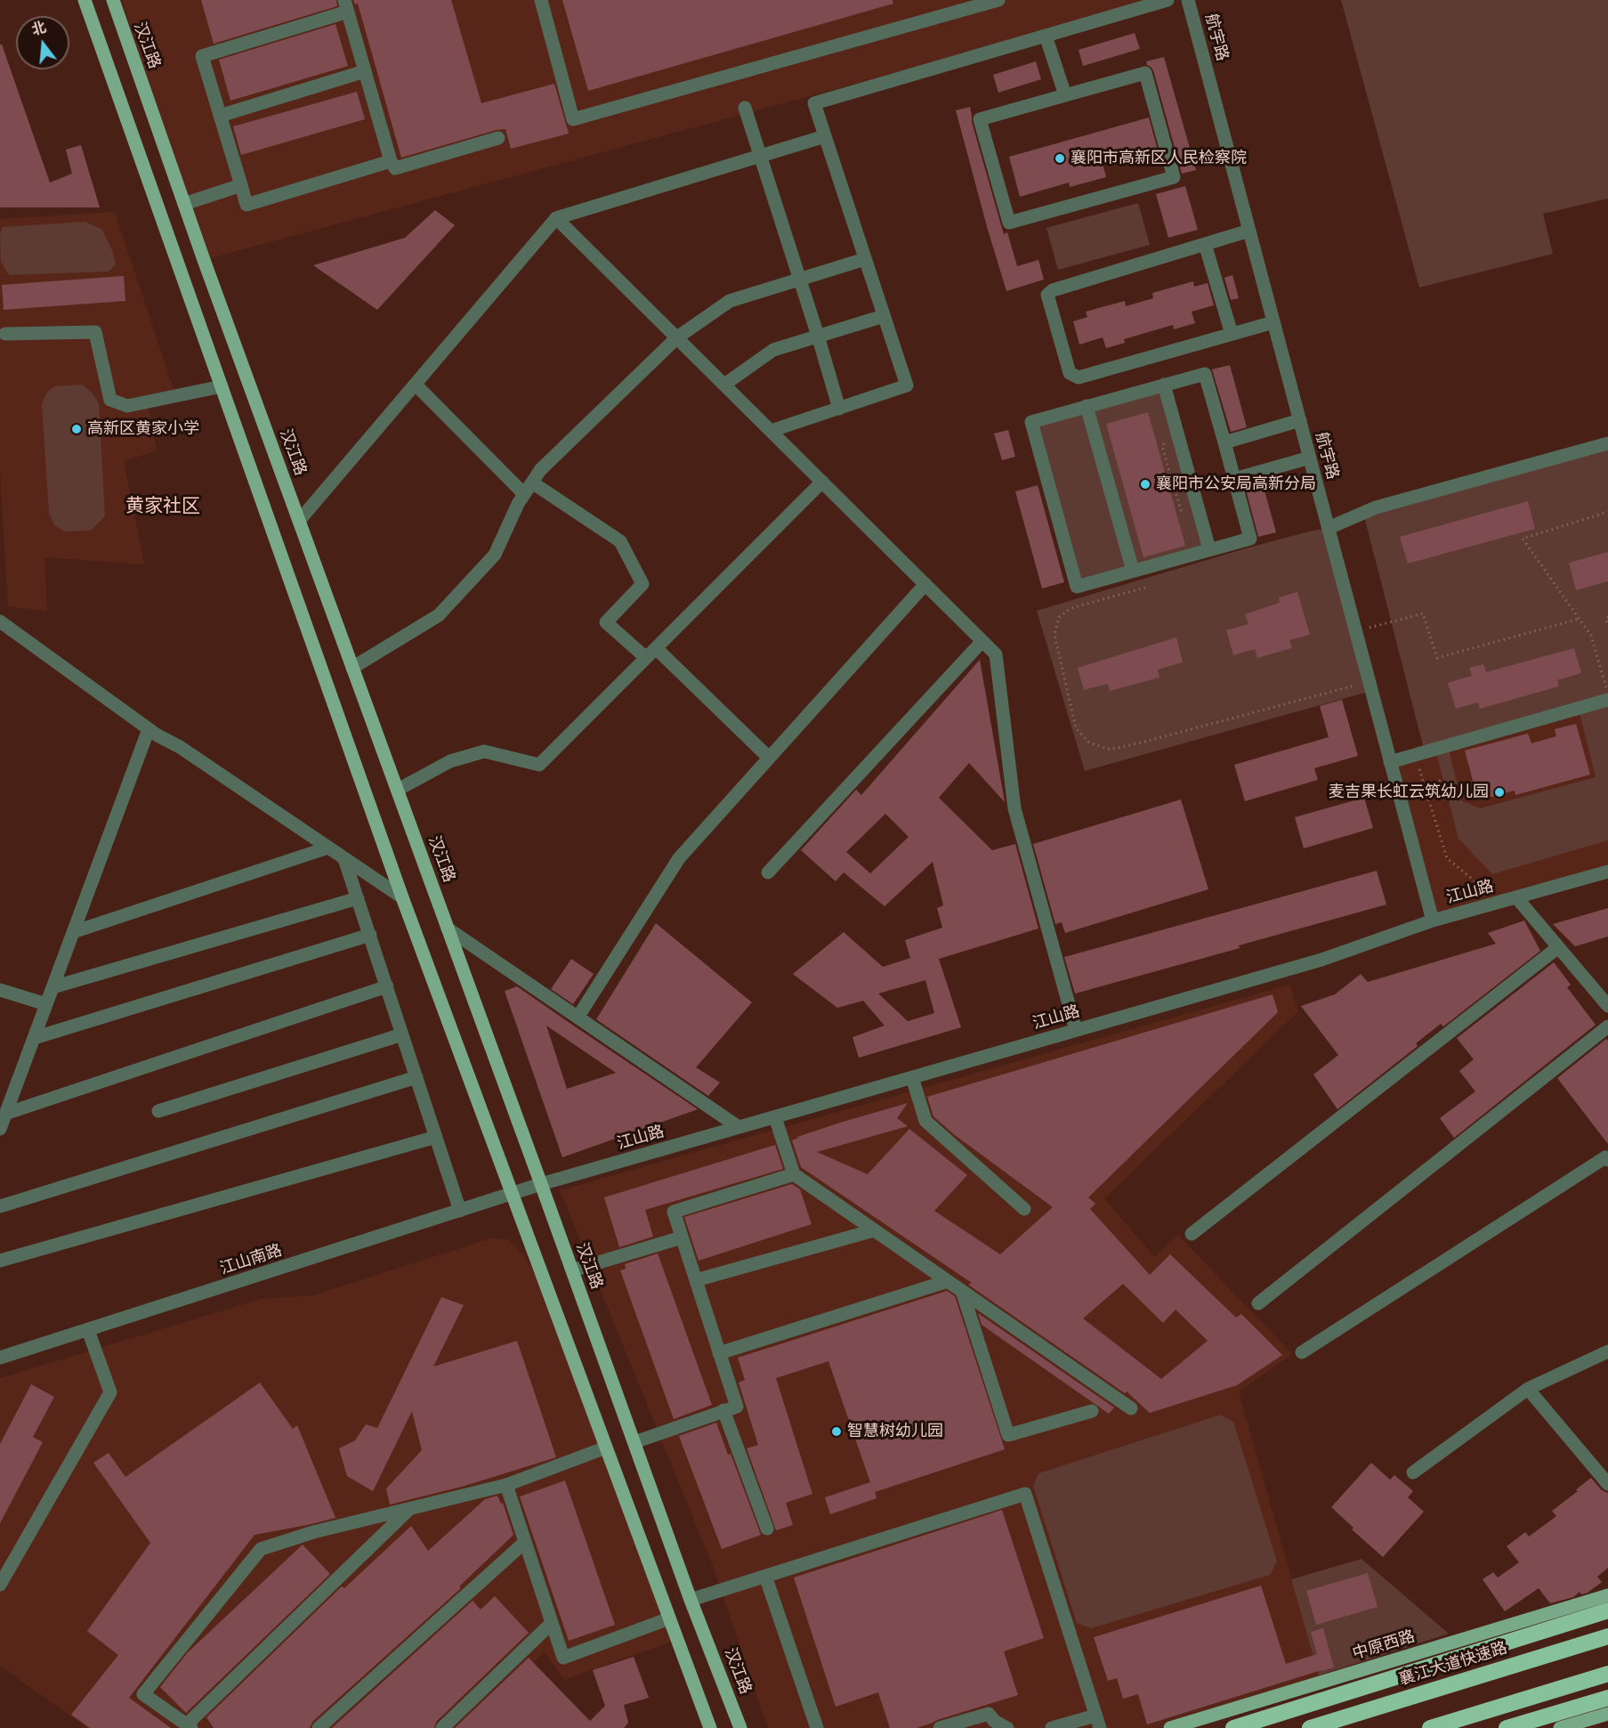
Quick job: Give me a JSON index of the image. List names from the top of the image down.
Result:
{
  "streets": {
    "highway": ["襄江大道快速路"],
    "main road": ["汉江路", "中原西路"],
    "street": ["航宇路", "江山路", "江山南路"]
  },
  "crossings": [
    ["航宇路", "江山路"],
    ["汉江路", "江山路"],
    ["江山路", "江山南路"]
  ],
  "districts": ["黄家社区"],
  "places": [
    "襄阳市高新区人民检察院",
    "高新区黄家小学",
    "襄阳市公安局高新分局",
    "麦吉果长虹云筑幼儿园",
    "智慧树幼儿园"
  ],
  "north": "top"
}
